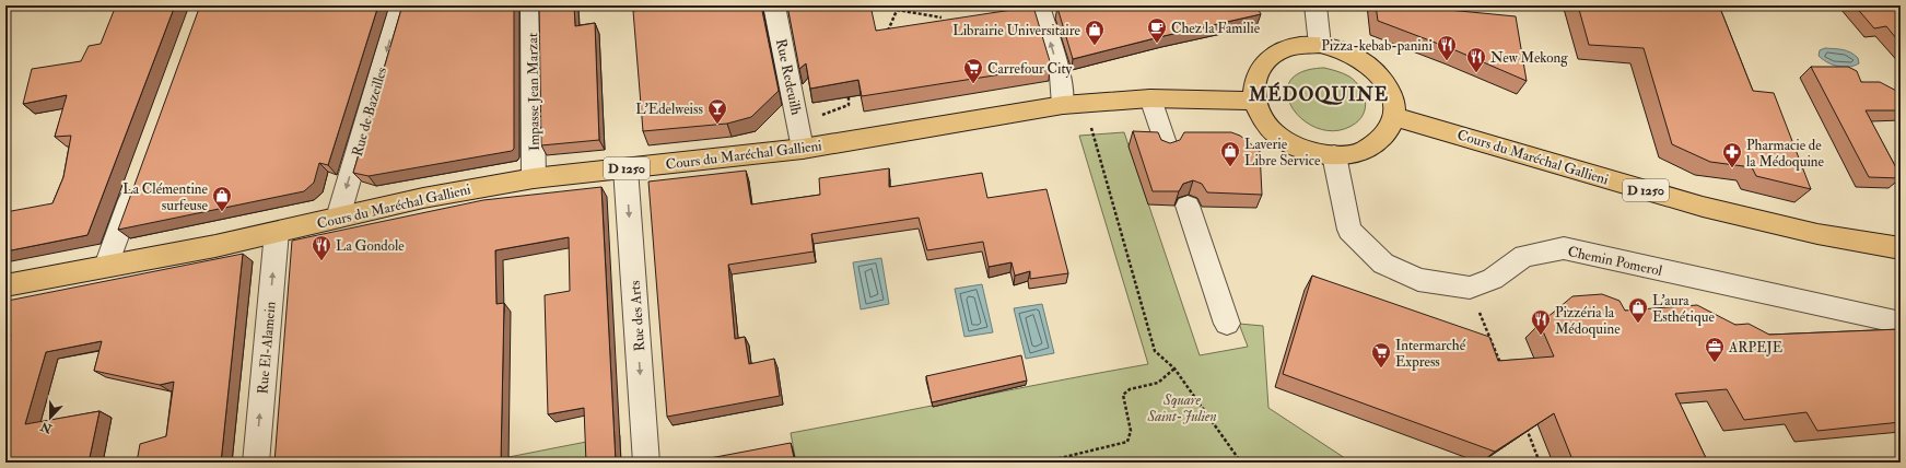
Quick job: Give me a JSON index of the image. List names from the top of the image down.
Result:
{
  "streets": {
    "main road": ["Cours du Maréchal Gallieni", "D 1250"],
    "street": [
      "Rue Redeuilh",
      "Impasse Jean Marzat",
      "Rue de Bazeilles",
      "Chemin Pomerol",
      "Rue des Arts",
      "Rue El-Alamein"
    ]
  },
  "crossings": [
    ["Rue Redeuilh", "Cours du Maréchal Gallieni"],
    ["Impasse Jean Marzat", "Cours du Maréchal Gallieni"],
    ["Rue de Bazeilles", "Cours du Maréchal Gallieni"],
    ["Cours du Maréchal Gallieni", "Chemin Pomerol"],
    ["Cours du Maréchal Gallieni", "Rue des Arts"],
    ["Cours du Maréchal Gallieni", "Rue El-Alamein"]
  ],
  "one_way": ["Rue de Bazeilles", "Rue des Arts", "Rue El-Alamein"],
  "districts": ["MÉDOQUINE"],
  "parks": ["Square Saint-Julien"],
  "places": {
    "cafe": ["Chez la Familie"],
    "shop": [
      "Librairie Universitaire",
      "Laverie Libre Service",
      "La Clémentine surfeuse",
      "L'aura Esthétique"
    ],
    "restaurant": [
      "Pizza-kebab-panini",
      "New Mekong",
      "La Gondole",
      "Pizzéria la Médoquine"
    ],
    "supermarket": ["Carrefour City", "Intermarché Express"],
    "bar": ["L'Edelweiss"],
    "pharmacy": ["Pharmacie de la Médoquine"],
    "office": ["ARPEJE"]
  },
  "north": "bottom"
}
